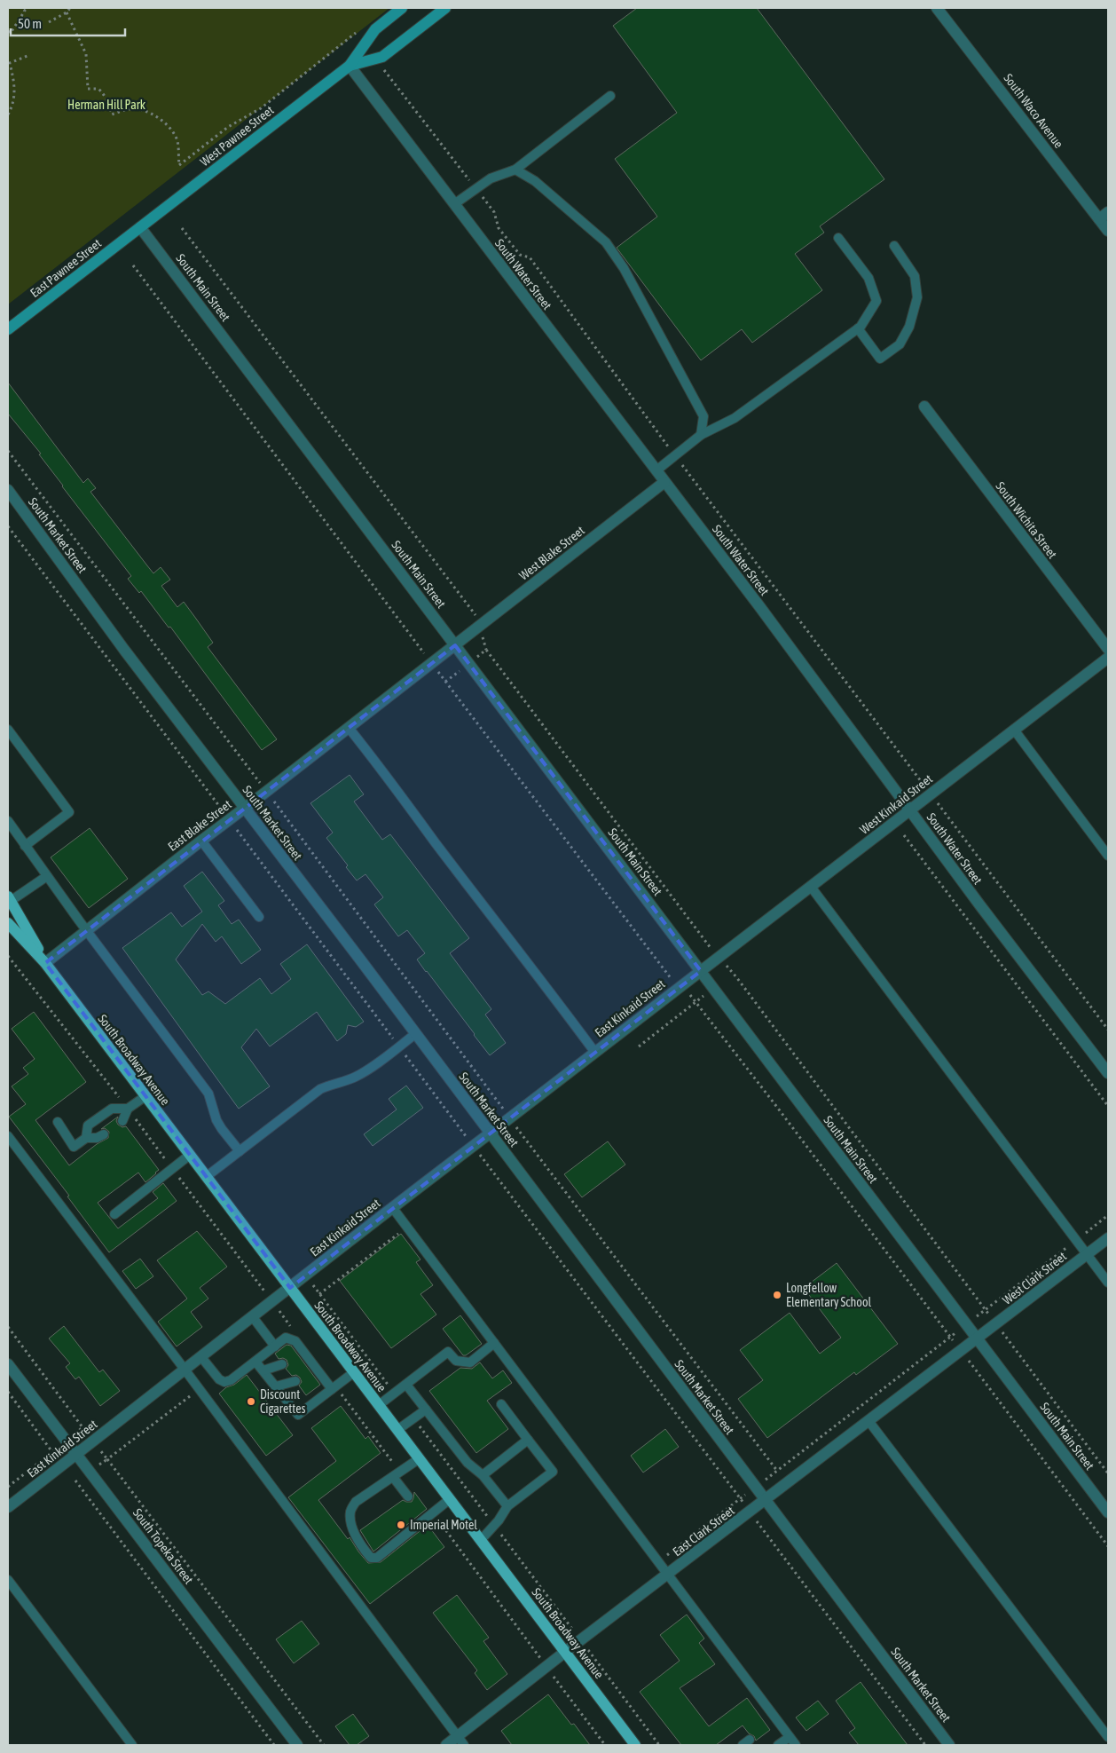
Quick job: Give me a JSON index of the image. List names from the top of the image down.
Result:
{
  "streets": {
    "main road": ["West Pawnee Street", "East Pawnee Street", "South Broadway Avenue"],
    "street": [
      "South Waco Avenue",
      "South Water Street",
      "South Main Street",
      "South Wichita Street",
      "South Market Street",
      "West Blake Street",
      "West Kinkaid Street",
      "East Blake Street",
      "East Kinkaid Street",
      "West Clark Street",
      "East Clark Street",
      "South Topeka Street"
    ]
  },
  "crossings": [
    ["West Pawnee Street", "East Pawnee Street"],
    ["West Pawnee Street", "South Water Street"],
    ["West Pawnee Street", "South Main Street"],
    ["East Pawnee Street", "South Main Street"],
    ["South Water Street", "West Blake Street"],
    ["South Water Street", "West Kinkaid Street"],
    ["South Main Street", "West Blake Street"],
    ["South Main Street", "West Kinkaid Street"],
    ["South Main Street", "East Blake Street"],
    ["South Main Street", "East Kinkaid Street"],
    ["South Main Street", "West Clark Street"],
    ["South Main Street", "East Clark Street"],
    ["South Market Street", "East Blake Street"],
    ["South Market Street", "East Kinkaid Street"],
    ["South Market Street", "East Clark Street"],
    ["West Blake Street", "East Blake Street"],
    ["West Kinkaid Street", "East Kinkaid Street"],
    ["East Blake Street", "South Broadway Avenue"],
    ["East Kinkaid Street", "South Broadway Avenue"],
    ["East Kinkaid Street", "South Topeka Street"],
    ["South Broadway Avenue", "East Clark Street"],
    ["West Clark Street", "East Clark Street"]
  ],
  "parks": ["Herman Hill Park"],
  "places": ["Longfellow Elementary School", "Discount Cigarettes", "Imperial Motel"],
  "scale_bar": "50 m"
}
